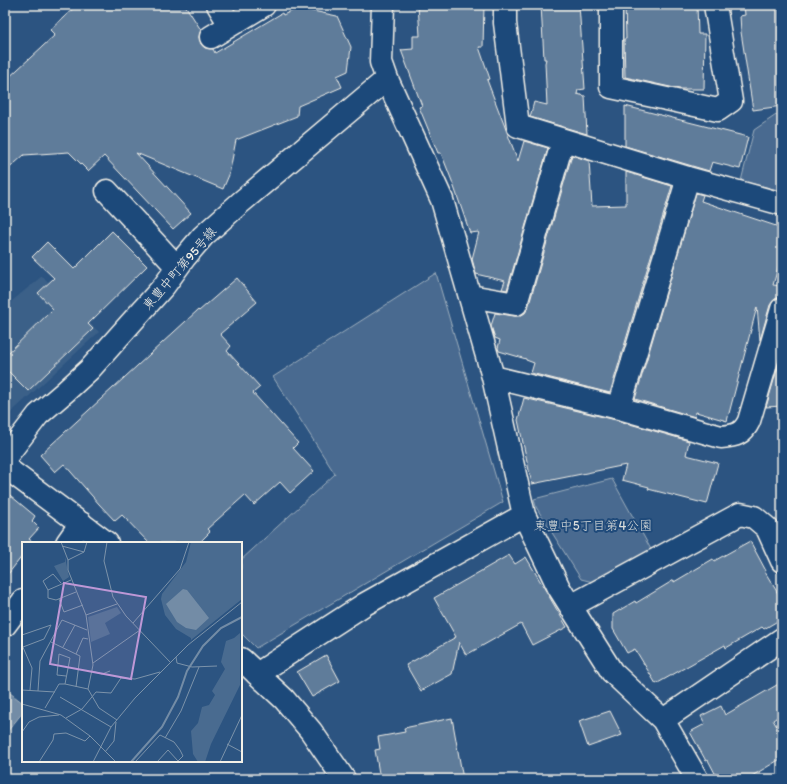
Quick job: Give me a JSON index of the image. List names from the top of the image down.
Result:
{
  "streets": {
    "street": ["東豊中町第95号線"]
  },
  "parks": ["東豊中5丁目第4公園"]
}
